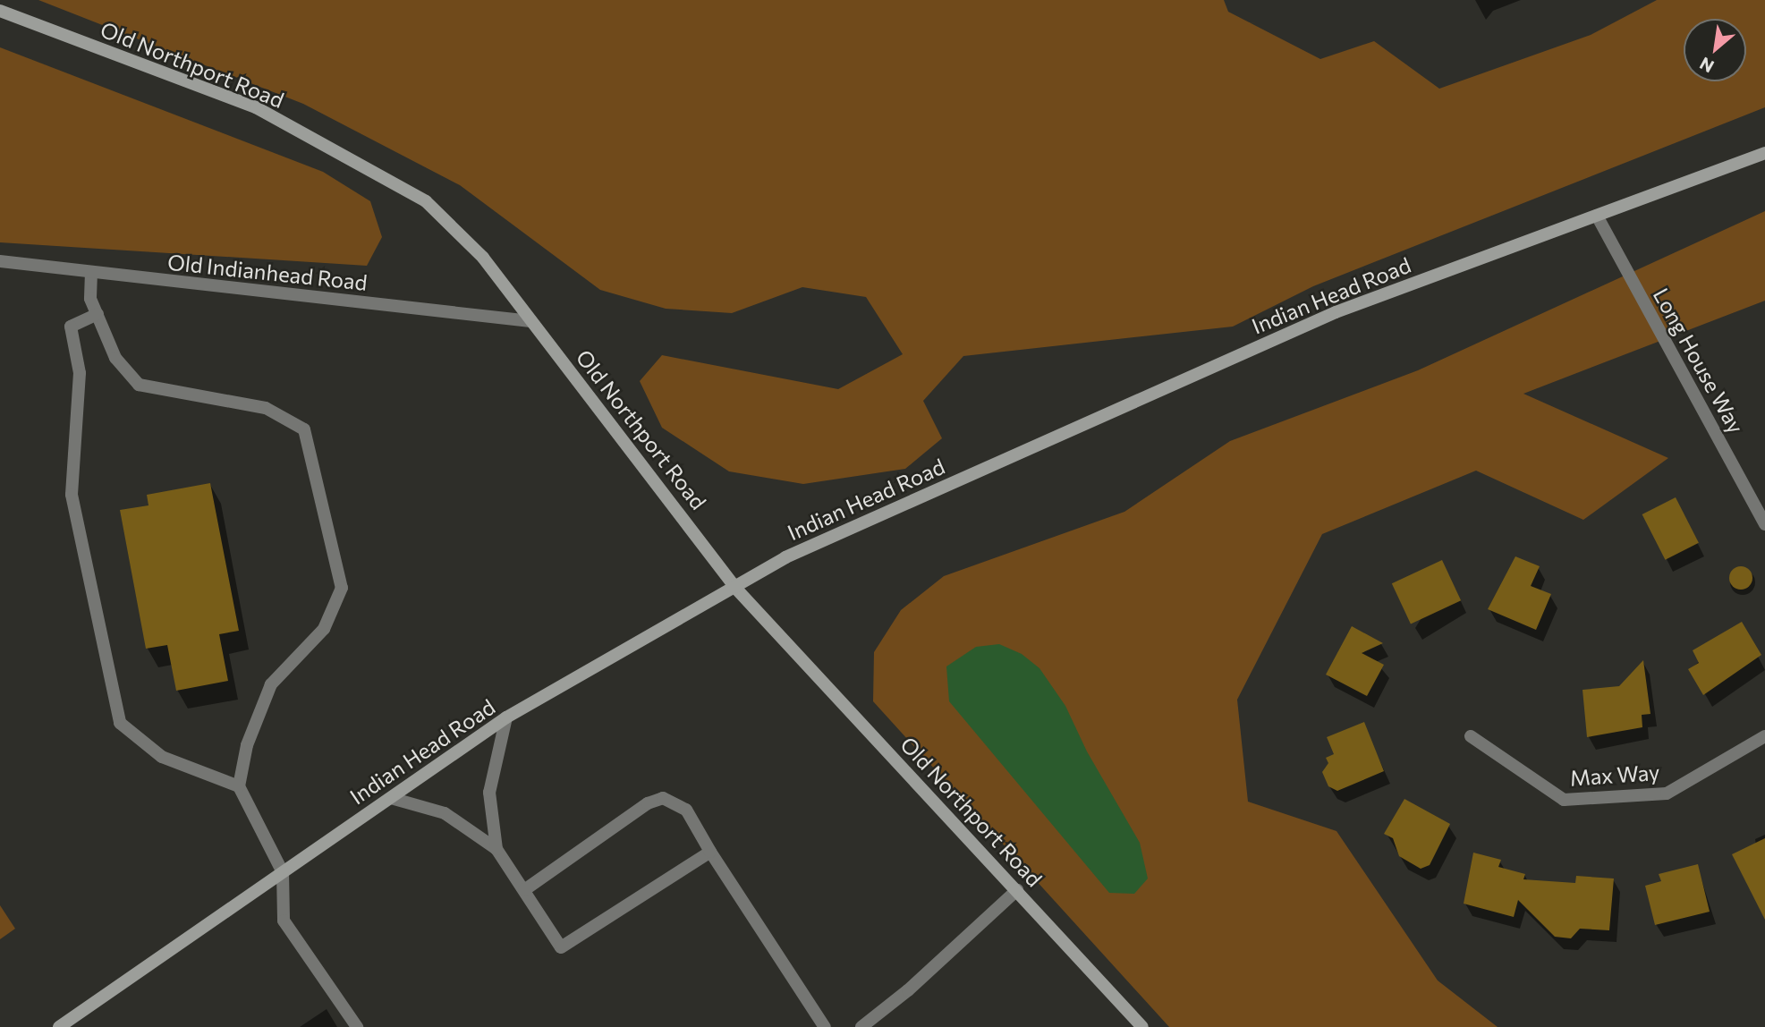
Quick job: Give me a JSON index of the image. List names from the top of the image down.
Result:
{
  "streets": {
    "main road": ["Old Northport Road", "Indian Head Road"],
    "street": ["Old Indianhead Road", "Long House Way", "Max Way"]
  },
  "crossings": [
    ["Old Northport Road", "Old Indianhead Road"],
    ["Old Northport Road", "Indian Head Road"],
    ["Indian Head Road", "Long House Way"]
  ],
  "north": "bottom left"
}
